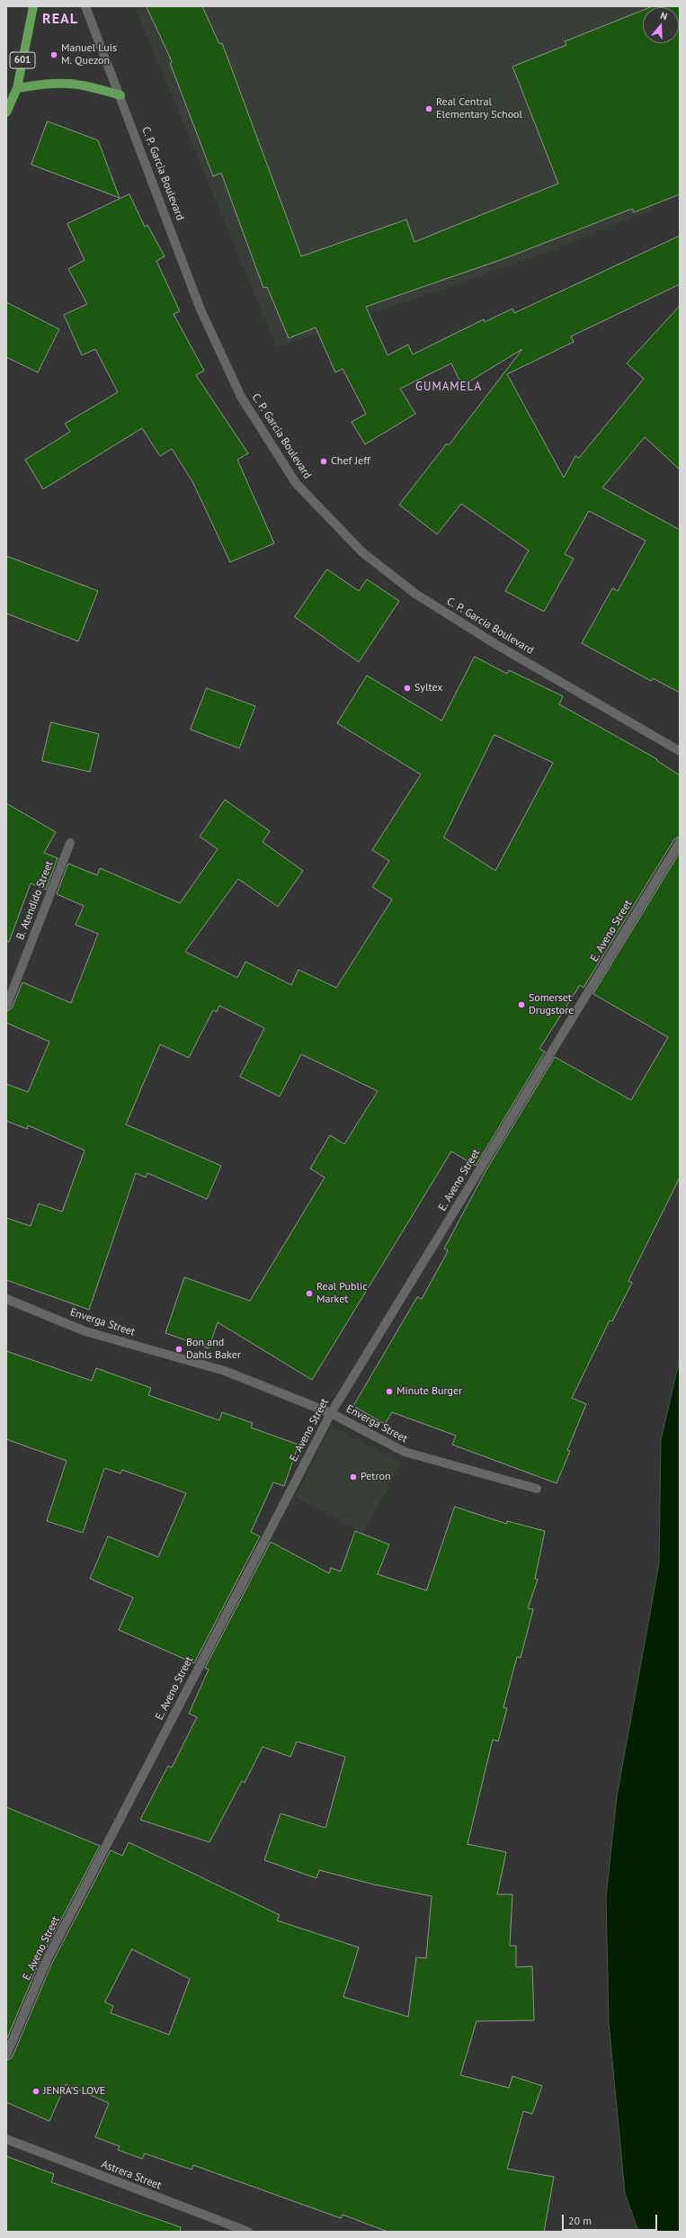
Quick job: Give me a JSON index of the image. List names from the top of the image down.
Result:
{
  "streets": {
    "main road": ["601"],
    "street": [
      "C. P. Garcia Boulevard",
      "B. Atendido Street",
      "E. Aveno Street",
      "Enverga Street",
      "Astrera Street"
    ]
  },
  "crossings": [
    ["E. Aveno Street", "Enverga Street"]
  ],
  "districts": ["REAL", "GUMAMELA"],
  "places": [
    "Manuel Luis M. Quezon",
    "Real Central Elementary School",
    "Chef Jeff",
    "Syltex",
    "Somerset Drugstore",
    "Real Public Market",
    "Bon and Dahls Baker",
    "Minute Burger",
    "Petron",
    "JENRA’S LOVE"
  ],
  "scale_bar": "20 m",
  "north": "top"
}
